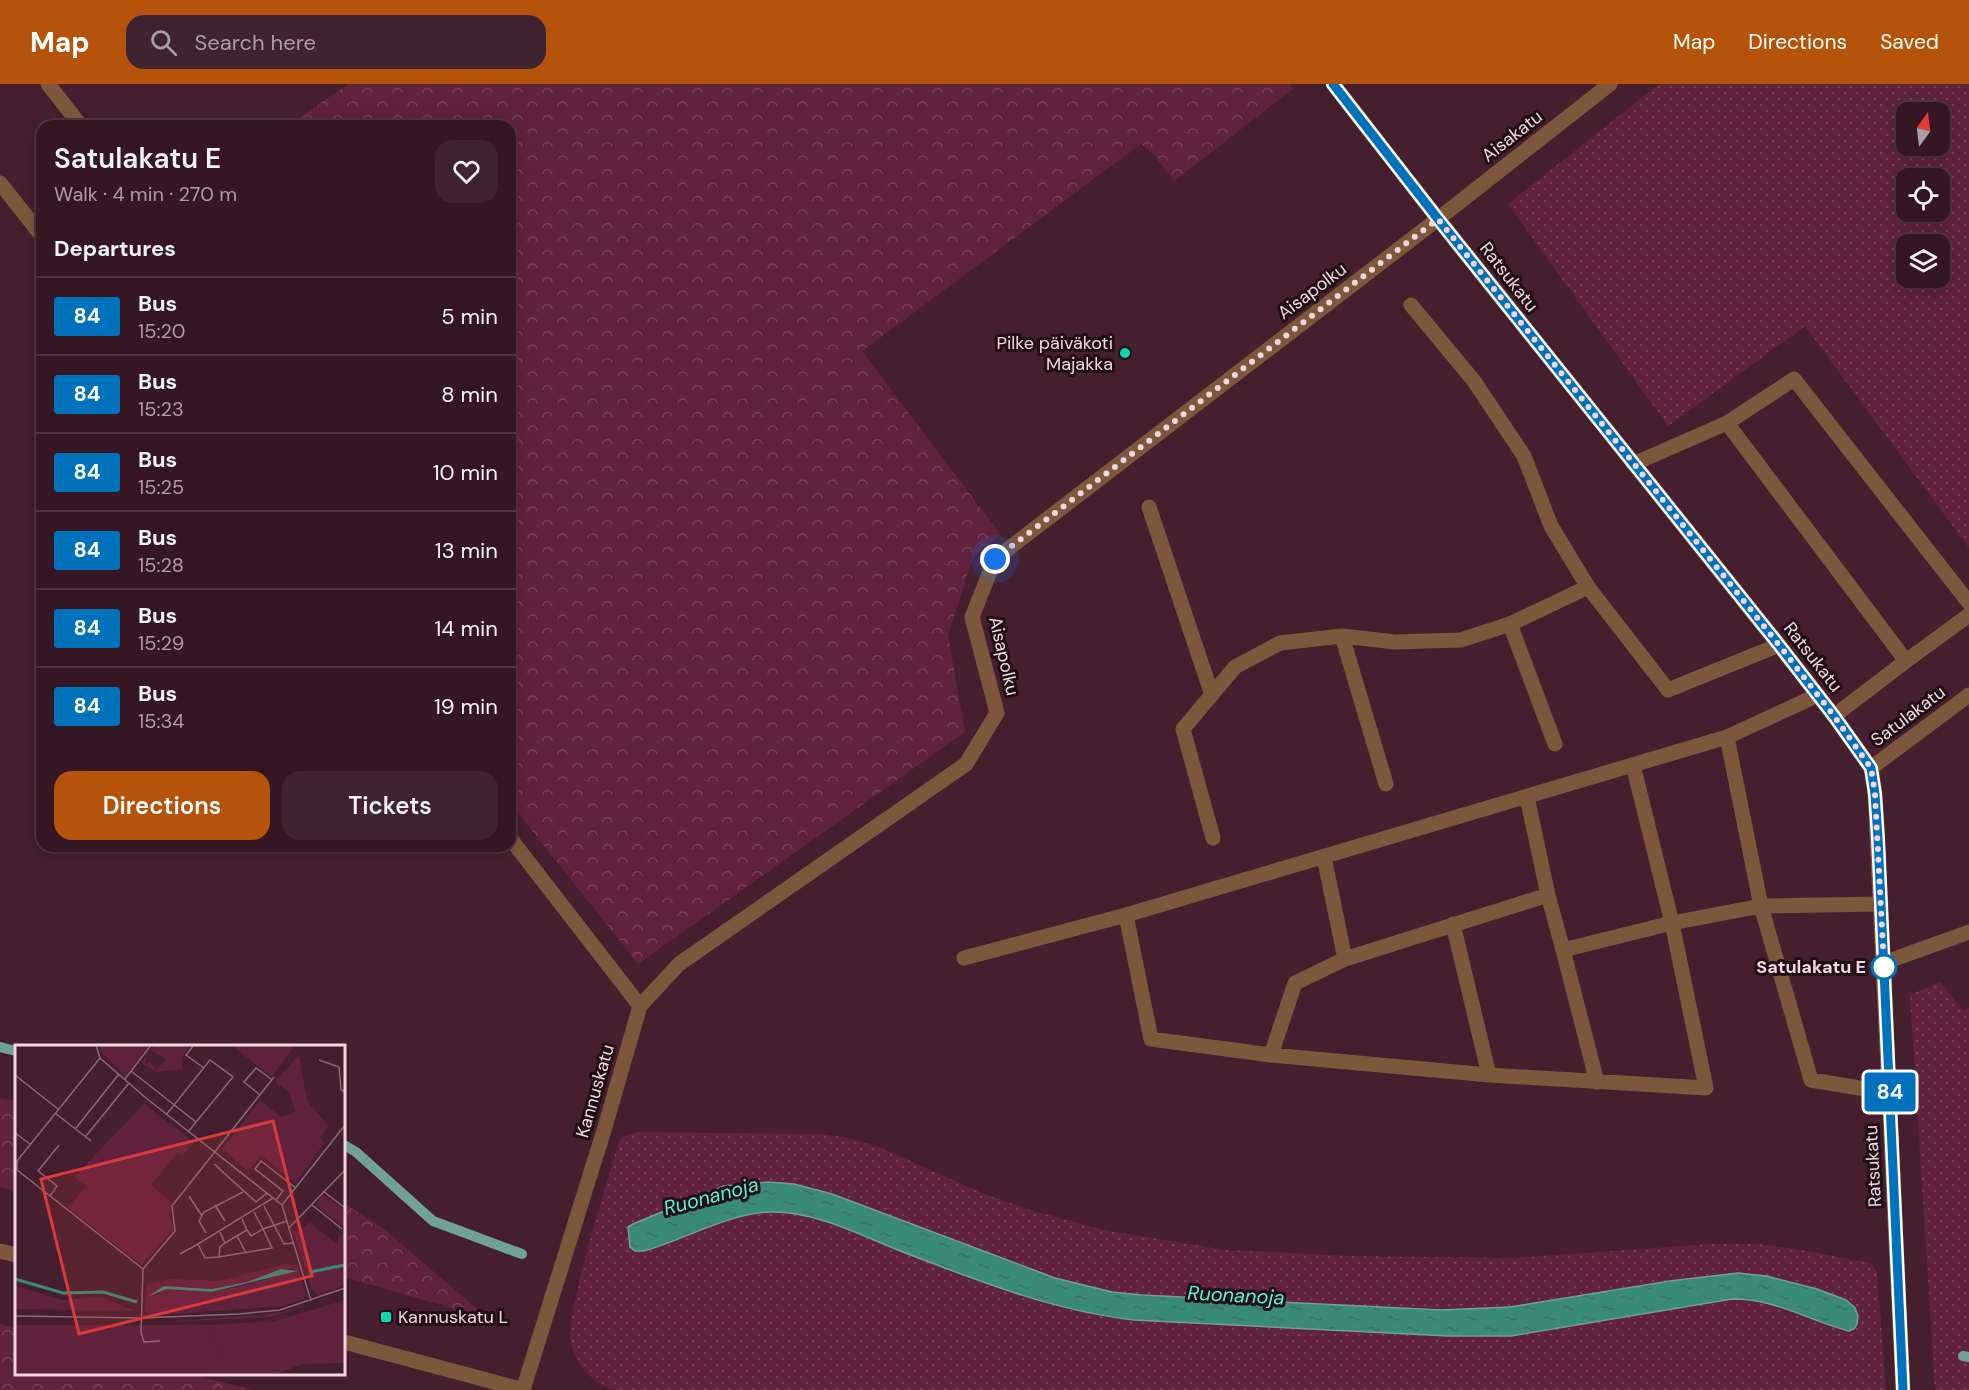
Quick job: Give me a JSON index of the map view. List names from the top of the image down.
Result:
{
  "streets": {
    "street": [
      "Aisakatu",
      "Ratsukatu",
      "Aisapolku",
      "Satulakatu",
      "Kannuskatu"
    ]
  },
  "crossings": [
    ["Aisakatu", "Ratsukatu"],
    ["Aisakatu", "Aisapolku"],
    ["Ratsukatu", "Aisapolku"],
    ["Ratsukatu", "Satulakatu"],
    ["Aisapolku", "Kannuskatu"]
  ],
  "water": ["Ruonanoja"],
  "places": {
    "other": ["Pilke päiväkoti Majakka", "Satulakatu E"],
    "transit": ["Kannuskatu L"]
  },
  "lines": ["bus line 84"],
  "north": "top",
  "page": {
    "header": "Map",
    "search": "Search here",
    "nav": ["Map", "Directions", "Saved"],
    "on_map": "84",
    "heading": [
      ["Satulakatu E", "Walk · 4 min · 270 m"],
      "Departures"
    ],
    "list": [
      {
        "mark": "84",
        "name": "Bus",
        "note": "15:20",
        "value": "5 min"
      },
      {
        "mark": "84",
        "name": "Bus",
        "note": "15:23",
        "value": "8 min"
      },
      {
        "mark": "84",
        "name": "Bus",
        "note": "15:25",
        "value": "10 min"
      },
      {
        "mark": "84",
        "name": "Bus",
        "note": "15:28",
        "value": "13 min"
      },
      {
        "mark": "84",
        "name": "Bus",
        "note": "15:29",
        "value": "14 min"
      },
      {
        "mark": "84",
        "name": "Bus",
        "note": "15:34",
        "value": "19 min"
      }
    ],
    "buttons": ["Directions", "Tickets"]
  }
}
